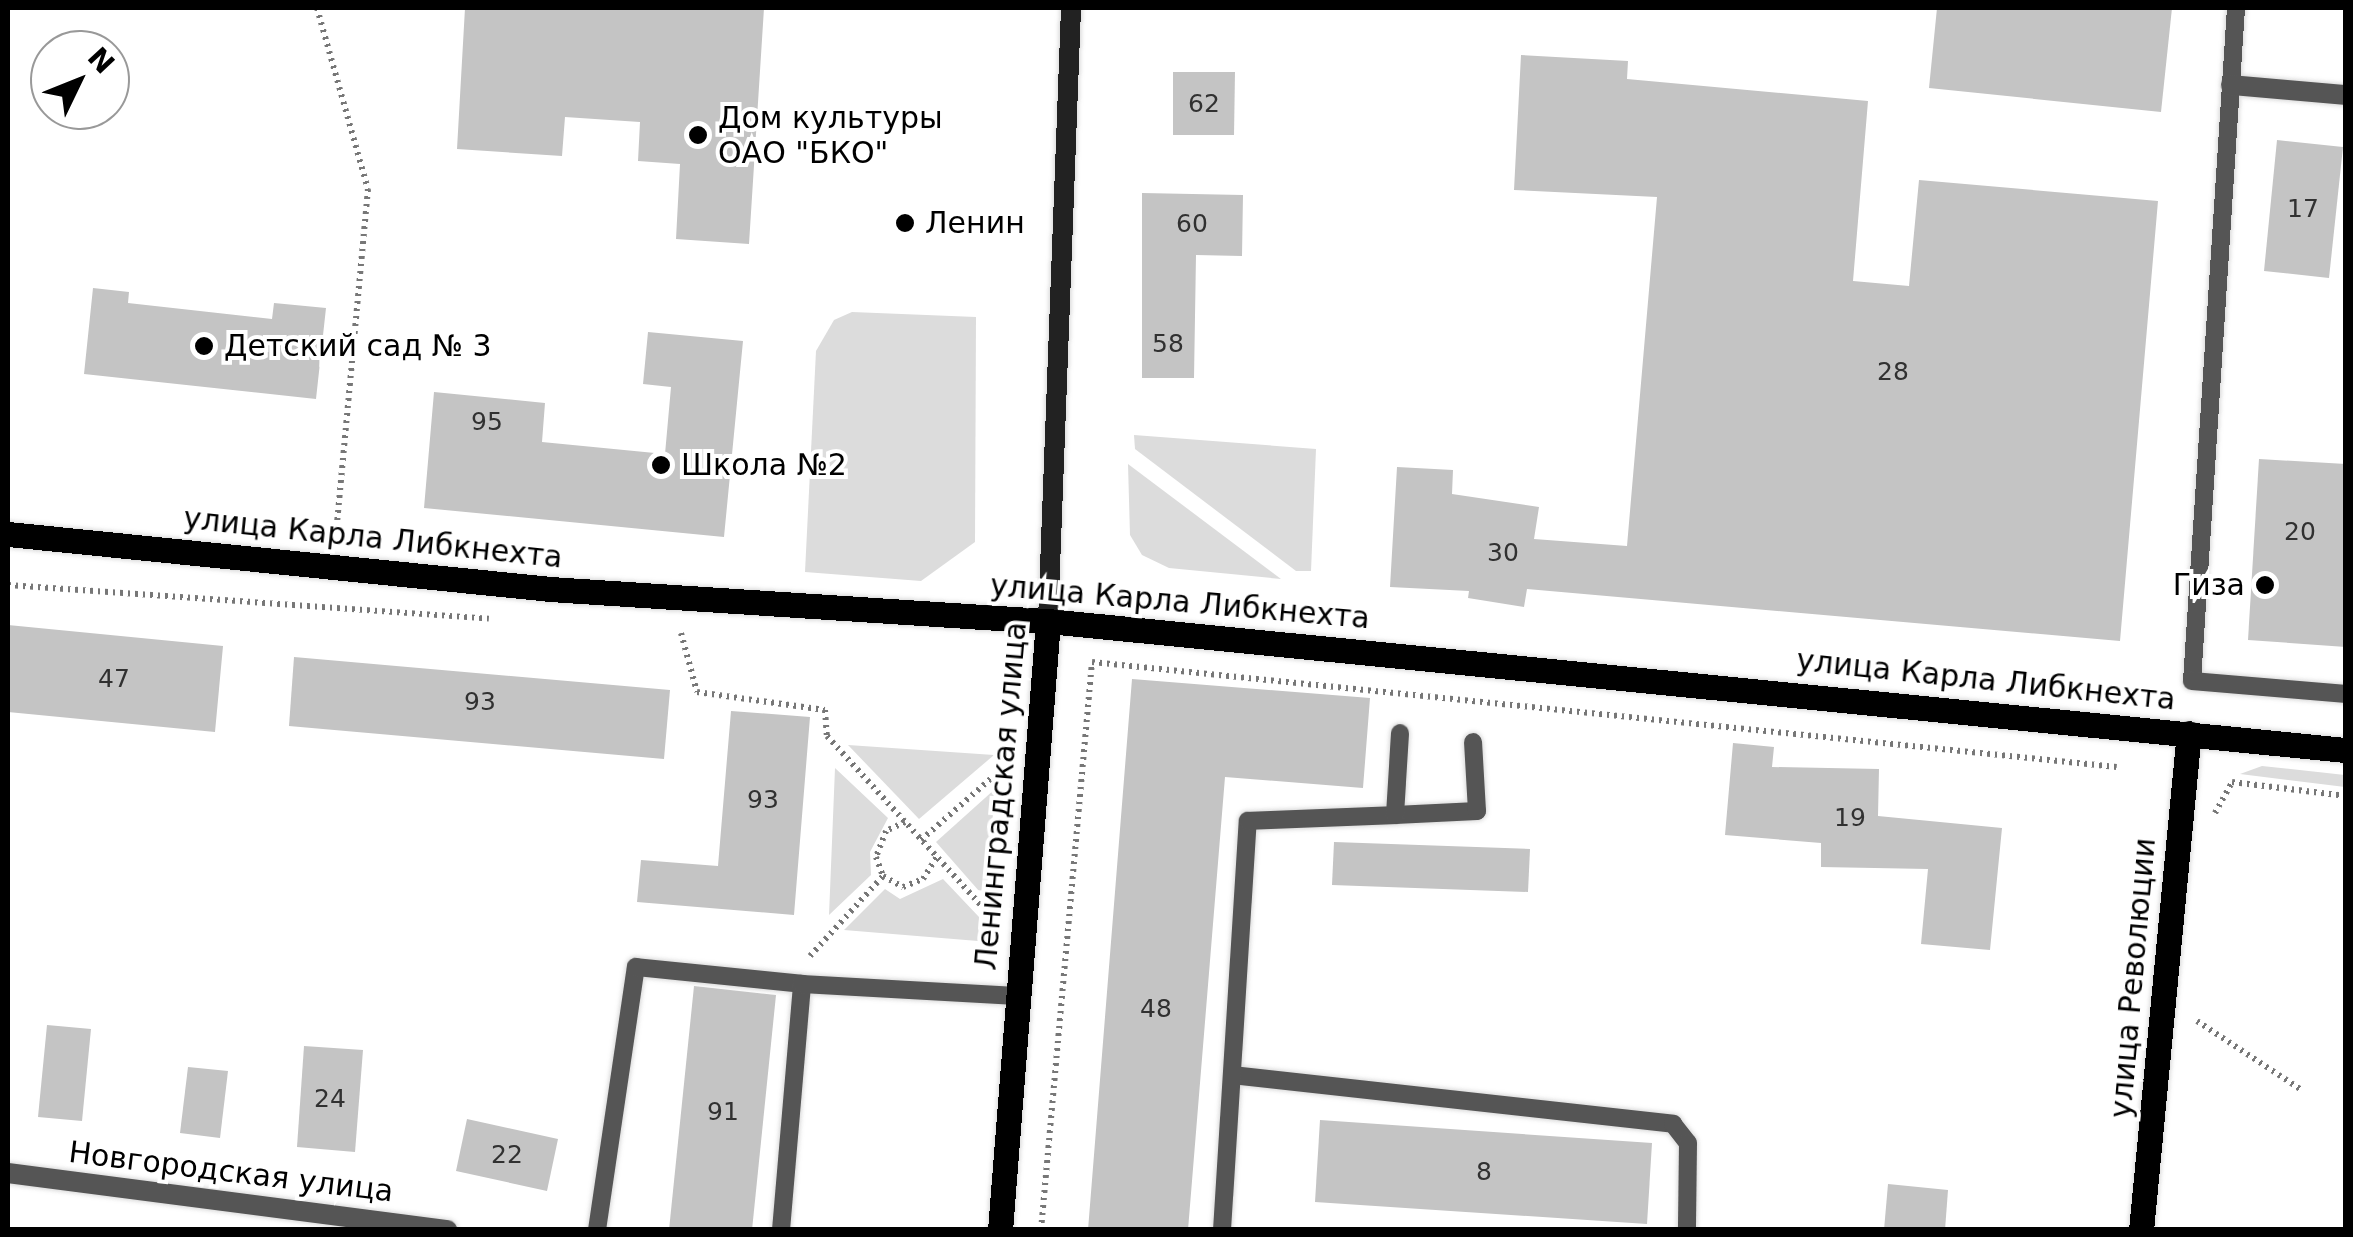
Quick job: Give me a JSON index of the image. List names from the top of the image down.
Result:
{
  "streets": {
    "main road": ["улица Карла Либкнехта", "Ленинградская улица", "улица Революции"],
    "street": ["Новгородская улица"]
  },
  "crossings": [
    ["улица Карла Либкнехта", "Ленинградская улица"],
    ["улица Карла Либкнехта", "улица Революции"]
  ],
  "places": [
    "Дом культуры ОАО \"БКО\"",
    "Ленин",
    "Детский сад № 3",
    "Школа №2",
    "Гиза"
  ],
  "house_numbers": [
    "62",
    "17",
    "60",
    "58",
    "28",
    "95",
    "20",
    "30",
    "47",
    "93",
    "93",
    "19",
    "48",
    "24",
    "91",
    "22",
    "8"
  ],
  "north": "top right"
}
